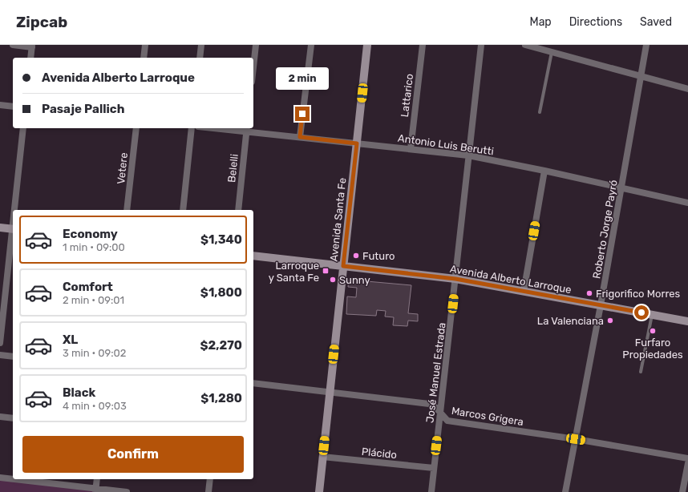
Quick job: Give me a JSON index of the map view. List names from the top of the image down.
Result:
{
  "streets": {
    "main road": ["Avenida Santa Fe", "Avenida Alberto Larroque"],
    "street": [
      "Lattarico",
      "Antonio Luis Berutti",
      "Vetere",
      "Belelli",
      "Roberto Jorge Payró",
      "José Manuel Estrada",
      "Marcos Grigera",
      "Plácido"
    ]
  },
  "crossings": [
    ["Lattarico", "Antonio Luis Berutti"],
    ["Antonio Luis Berutti", "Belelli"],
    ["Antonio Luis Berutti", "Avenida Santa Fe"],
    ["Antonio Luis Berutti", "Roberto Jorge Payró"],
    ["Antonio Luis Berutti", "José Manuel Estrada"],
    ["Avenida Santa Fe", "Avenida Alberto Larroque"],
    ["Avenida Santa Fe", "Marcos Grigera"],
    ["Avenida Santa Fe", "Plácido"],
    ["Roberto Jorge Payró", "Avenida Alberto Larroque"],
    ["Roberto Jorge Payró", "Marcos Grigera"],
    ["Avenida Alberto Larroque", "José Manuel Estrada"],
    ["José Manuel Estrada", "Marcos Grigera"],
    ["José Manuel Estrada", "Plácido"]
  ],
  "places": {
    "other": [
      "Futuro",
      "Sunny",
      "Frigorifico Morres",
      "La Valenciana",
      "Furfaro Propiedades"
    ],
    "transit": ["Larroque y Santa Fe"]
  },
  "page": {
    "header": "Zipcab",
    "nav": ["Map", "Directions", "Saved"],
    "banner": ["Avenida Alberto Larroque", "Pasaje Pallich"],
    "bubble": "2 min",
    "list": [
      {
        "name": "Economy",
        "note": "1 min · 09:00",
        "value": "$1,340"
      },
      {
        "name": "Comfort",
        "note": "2 min · 09:01",
        "value": "$1,800"
      },
      {
        "name": "XL",
        "note": "3 min · 09:02",
        "value": "$2,270"
      },
      {
        "name": "Black",
        "note": "4 min · 09:03",
        "value": "$1,280"
      }
    ],
    "buttons": "Confirm"
  }
}
